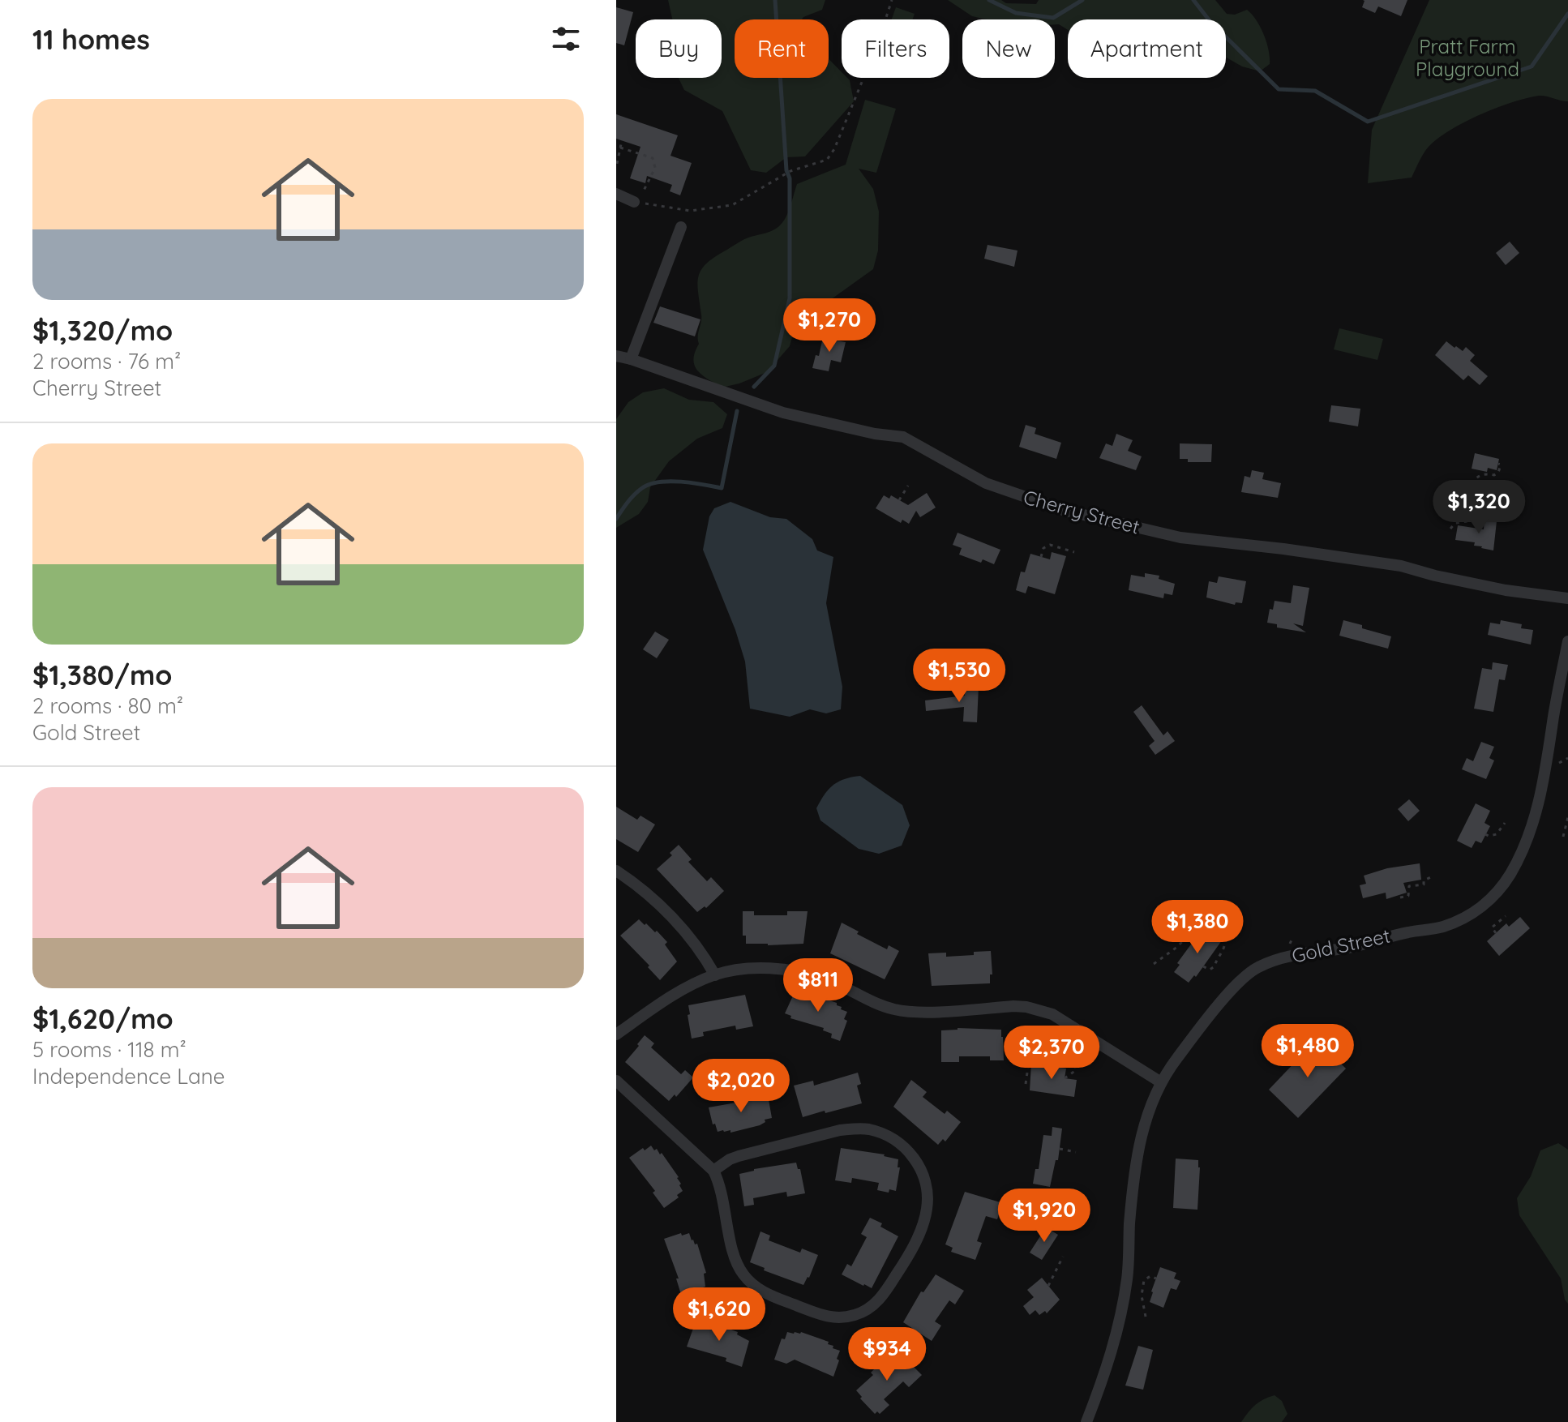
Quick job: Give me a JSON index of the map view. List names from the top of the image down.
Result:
{
  "streets": {
    "street": ["Cherry Street", "Gold Street"]
  },
  "parks": ["Pratt Farm Playground"],
  "page": {
    "heading": "11 homes",
    "chip": [
      "Buy",
      "Rent",
      "Filters",
      "New",
      "Apartment"
    ],
    "list": [
      {
        "name": "$1,320/mo",
        "note": "2 rooms · 76 m² · Cherry Street"
      },
      {
        "name": "$1,380/mo",
        "note": "2 rooms · 80 m² · Gold Street"
      },
      {
        "name": "$1,620/mo",
        "note": "5 rooms · 118 m² · Independence Lane"
      }
    ],
    "price": [
      "$1,270",
      "$1,320",
      "$1,530",
      "$1,380",
      "$811",
      "$1,480",
      "$2,370",
      "$2,020",
      "$1,920",
      "$1,620",
      "$934"
    ]
  }
}
